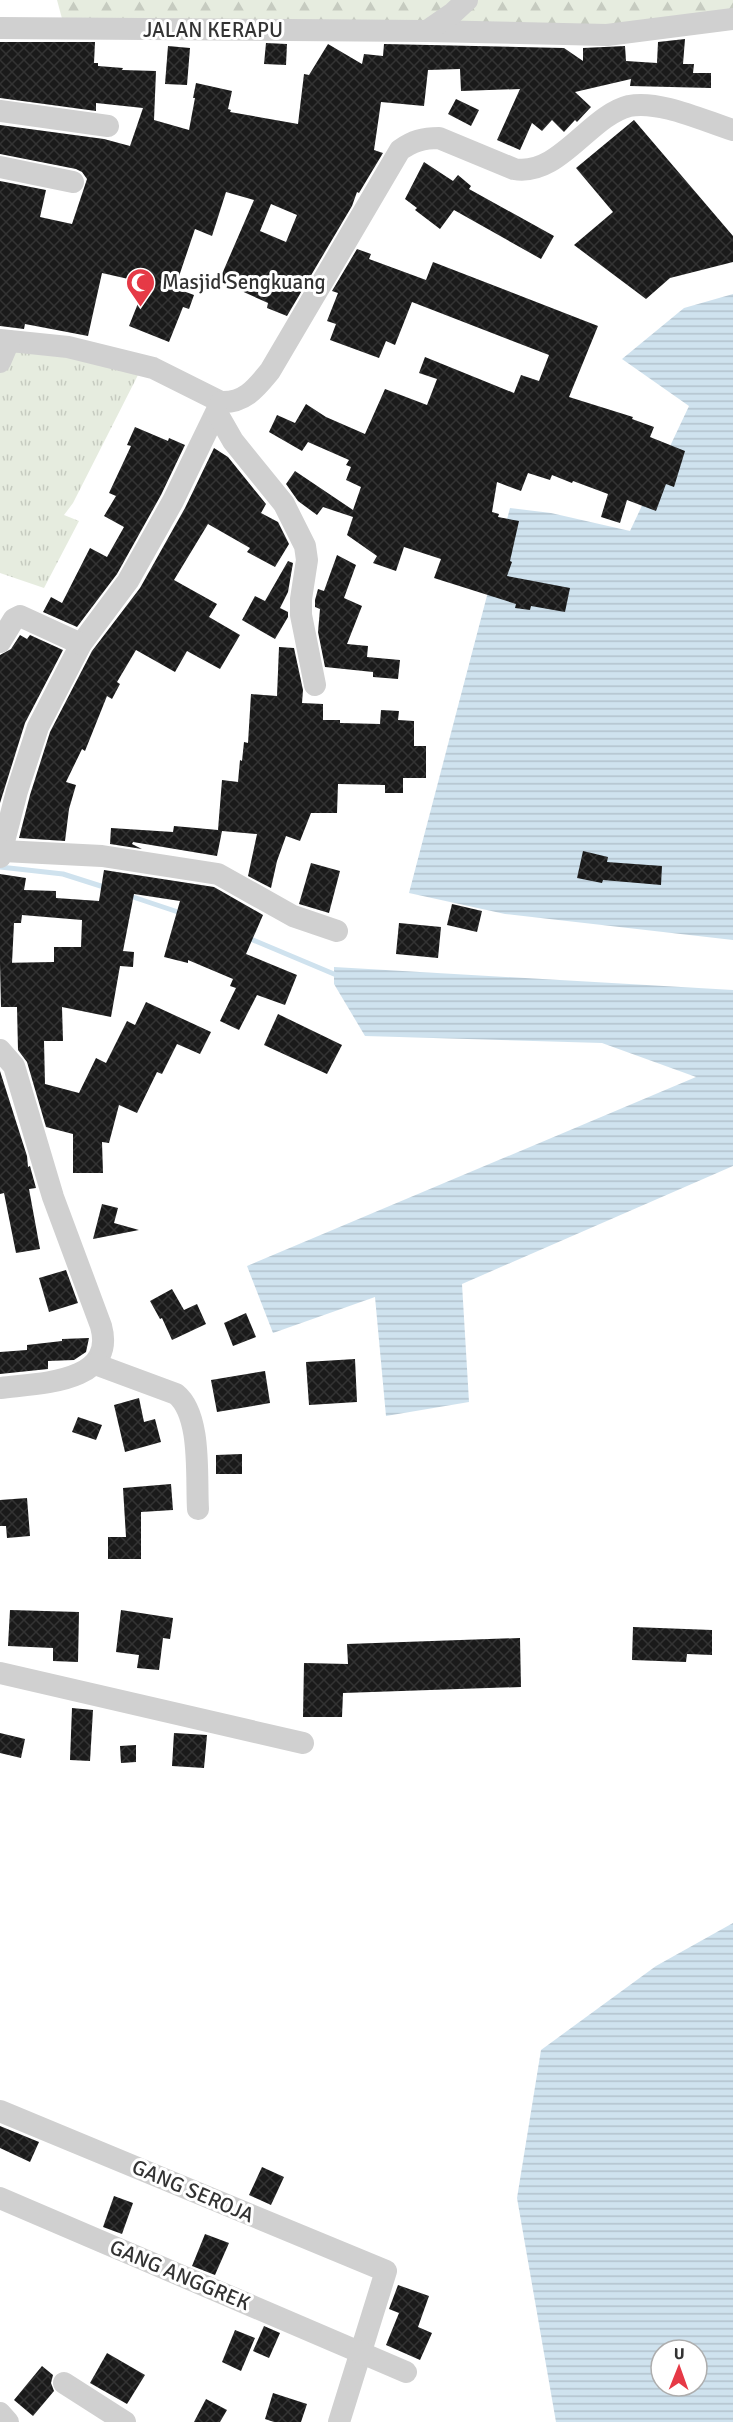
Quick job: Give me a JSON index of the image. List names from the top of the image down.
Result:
{
  "streets": {
    "street": ["JALAN KERAPU", "GANG SEROJA", "GANG ANGGREK"]
  },
  "crossings": [
    ["GANG SEROJA", "GANG ANGGREK"]
  ],
  "places": {
    "mosque": ["Masjid Sengkuang"]
  },
  "north": "top"
}
